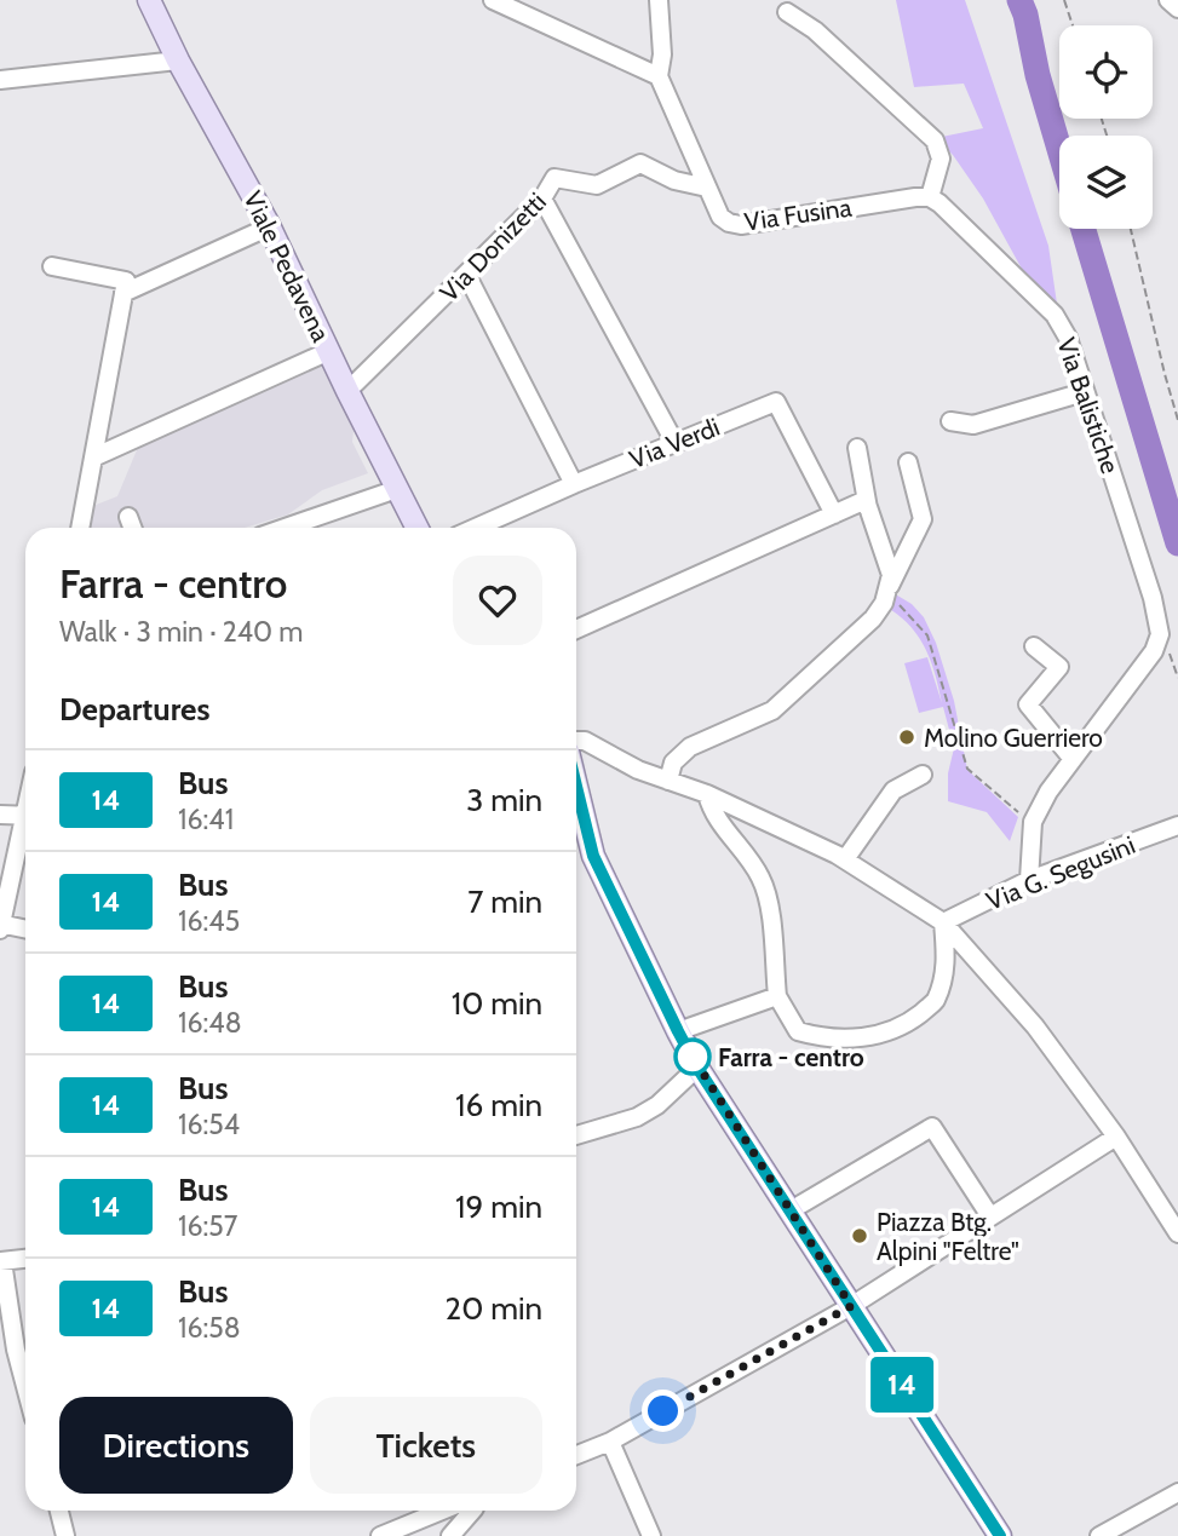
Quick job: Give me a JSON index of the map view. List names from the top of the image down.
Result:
{
  "streets": {
    "main road": ["Viale Pedavena"],
    "street": [
      "Via Fusina",
      "Via Donizetti",
      "Via Balistiche",
      "Via Verdi",
      "Via G. Segusini"
    ]
  },
  "crossings": [
    ["Via Fusina", "Via Donizetti"],
    ["Via Fusina", "Via Balistiche"],
    ["Via Donizetti", "Viale Pedavena"],
    ["Via Balistiche", "Via G. Segusini"]
  ],
  "places": ["Molino Guerriero", "Farra - centro", "Piazza Btg. Alpini \"Feltre\""],
  "lines": ["bus line 14"],
  "page": {
    "on_map": "14",
    "heading": [
      ["Farra - centro", "Walk · 3 min · 240 m"],
      "Departures"
    ],
    "list": [
      {
        "mark": "14",
        "name": "Bus",
        "note": "16:41",
        "value": "3 min"
      },
      {
        "mark": "14",
        "name": "Bus",
        "note": "16:45",
        "value": "7 min"
      },
      {
        "mark": "14",
        "name": "Bus",
        "note": "16:48",
        "value": "10 min"
      },
      {
        "mark": "14",
        "name": "Bus",
        "note": "16:54",
        "value": "16 min"
      },
      {
        "mark": "14",
        "name": "Bus",
        "note": "16:57",
        "value": "19 min"
      },
      {
        "mark": "14",
        "name": "Bus",
        "note": "16:58",
        "value": "20 min"
      }
    ],
    "buttons": ["Directions", "Tickets"]
  }
}
